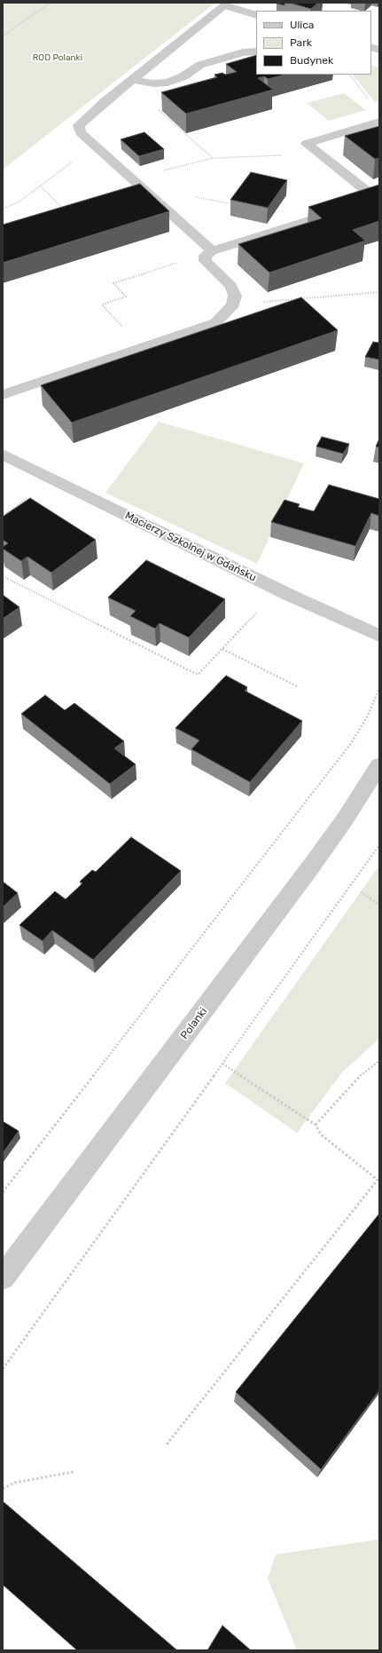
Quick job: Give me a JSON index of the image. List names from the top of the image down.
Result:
{
  "streets": {
    "street": ["Macierzy Szkolnej w Gdańsku", "Polanki"]
  },
  "parks": ["ROD Polanki"],
  "legend": ["Ulica", "Park", "Budynek"]
}
